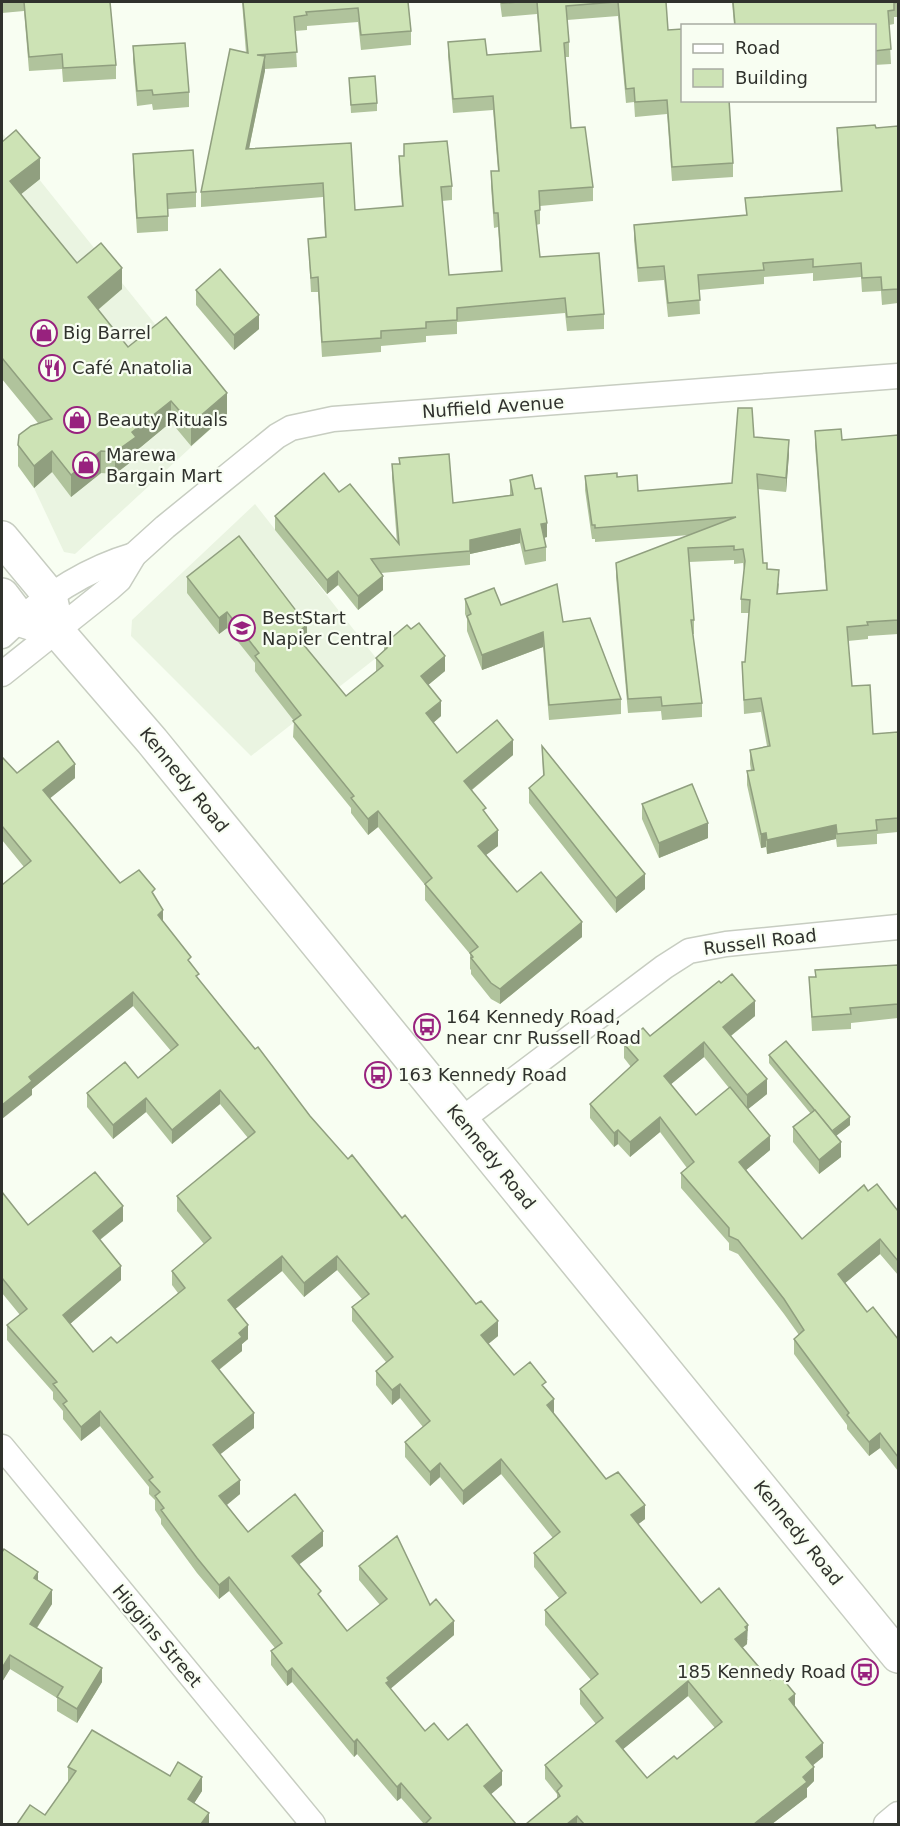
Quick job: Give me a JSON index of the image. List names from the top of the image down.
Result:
{
  "streets": {
    "main road": ["Kennedy Road"],
    "street": ["Nuffield Avenue", "Russell Road", "Higgins Street"]
  },
  "crossings": [
    ["Nuffield Avenue", "Kennedy Road"],
    ["Kennedy Road", "Russell Road"]
  ],
  "places": {
    "shop": ["Big Barrel", "Beauty Rituals", "Marewa Bargain Mart"],
    "restaurant": ["Café Anatolia"],
    "school or university": ["BestStart Napier Central"],
    "bus stop": ["164 Kennedy Road, near cnr Russell Road", "163 Kennedy Road", "185 Kennedy Road"]
  },
  "legend": ["Road", "Building"]
}
